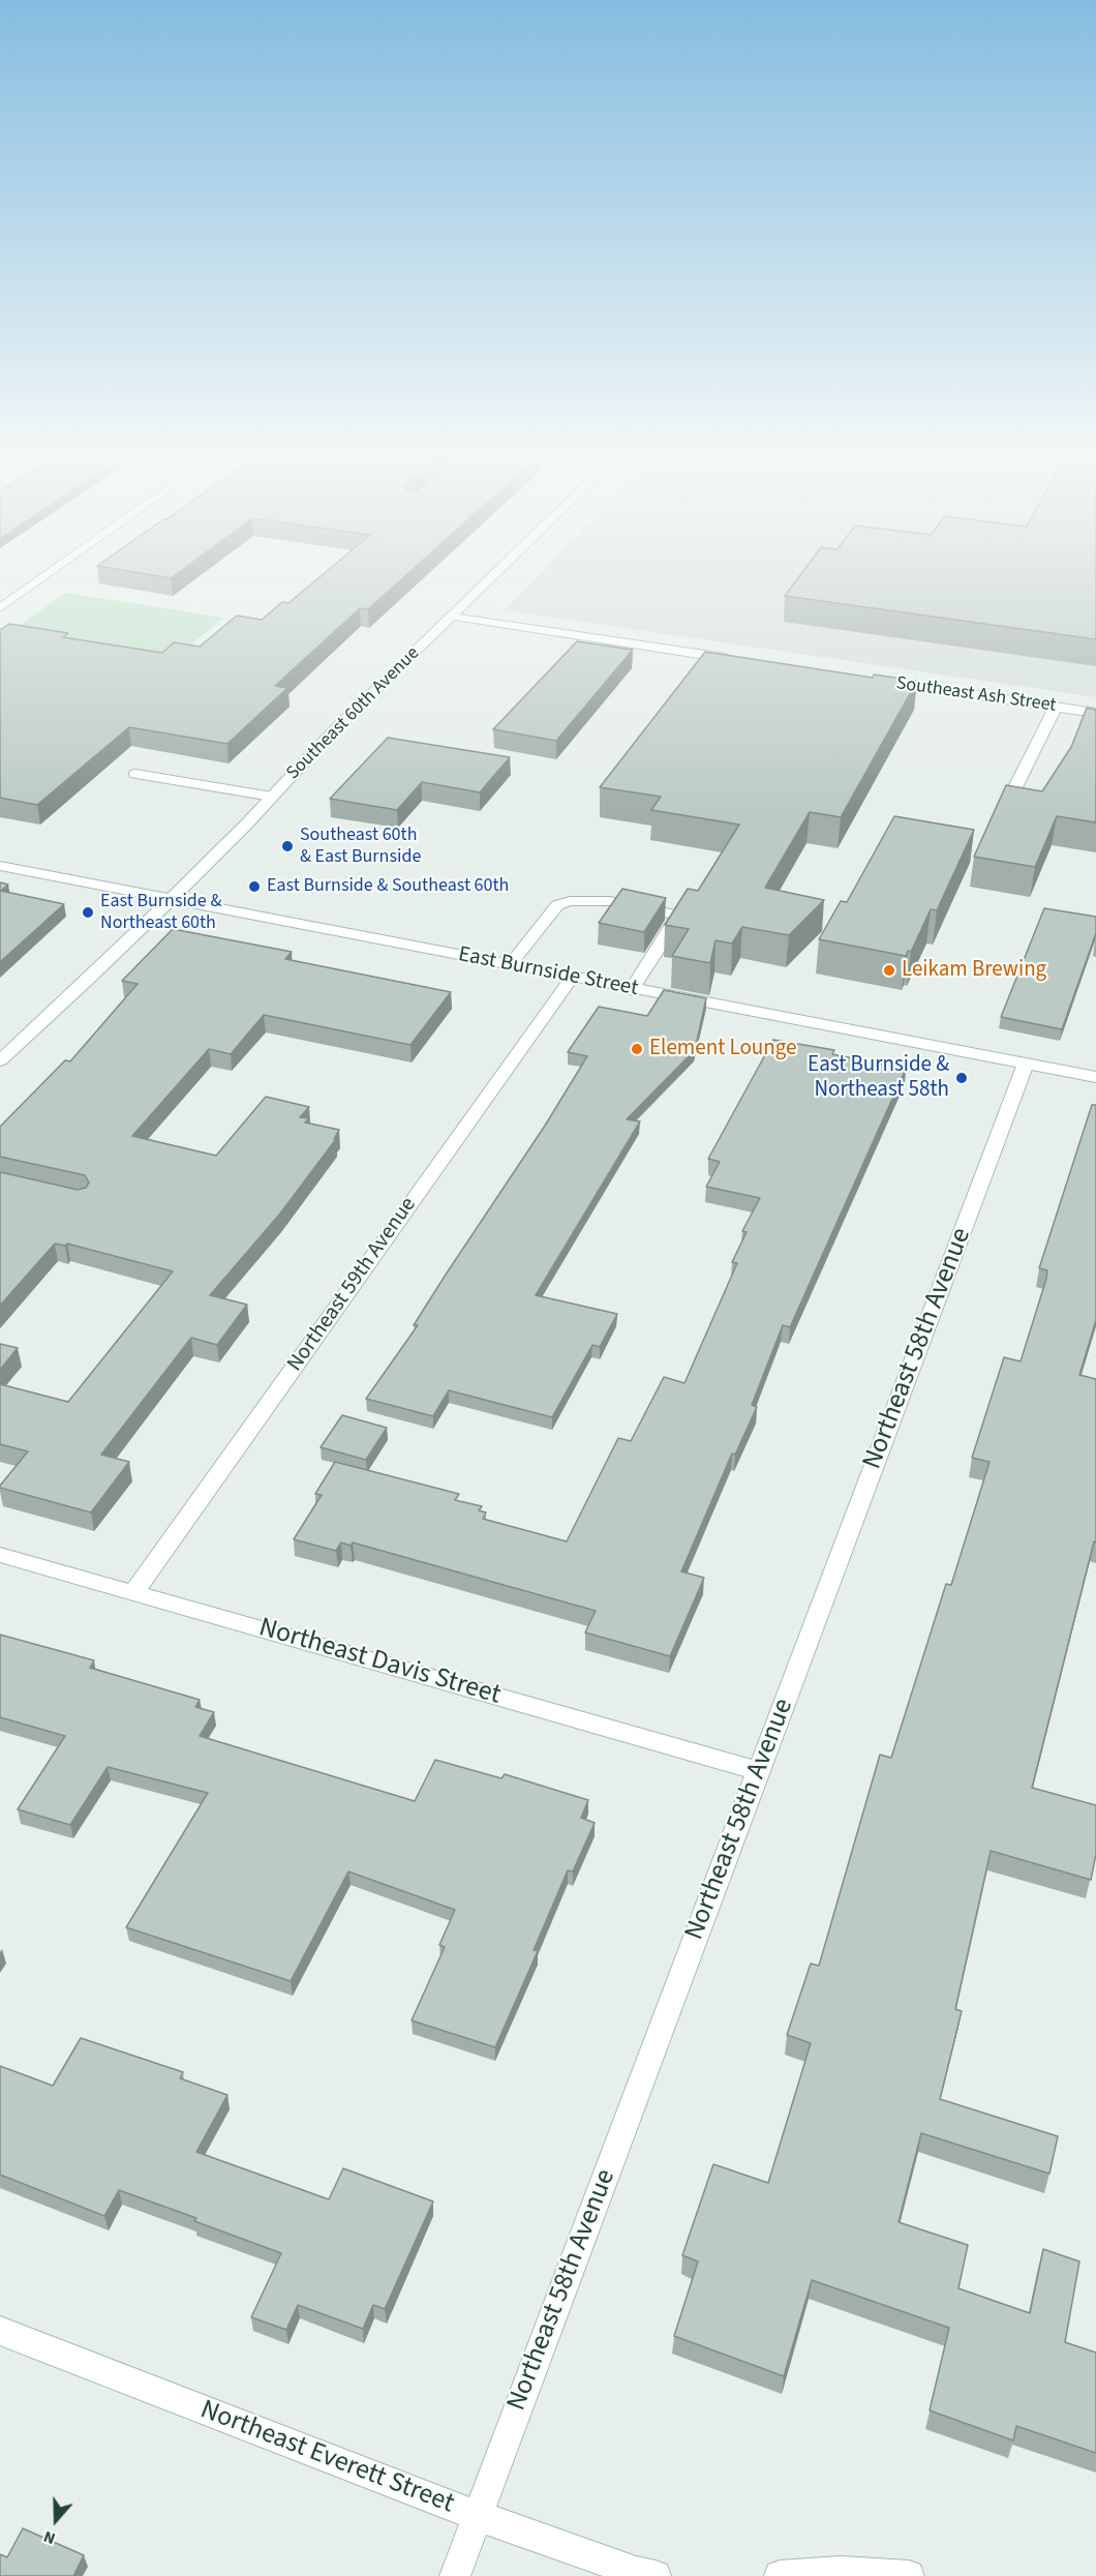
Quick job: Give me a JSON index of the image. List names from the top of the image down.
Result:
{
  "streets": {
    "street": [
      "Southeast Ash Street",
      "Southeast 60th Avenue",
      "East Burnside Street",
      "Northeast 59th Avenue",
      "Northeast 58th Avenue",
      "Northeast Davis Street",
      "Northeast Everett Street"
    ]
  },
  "crossings": [
    ["Southeast 60th Avenue", "East Burnside Street"],
    ["East Burnside Street", "Northeast 59th Avenue"],
    ["East Burnside Street", "Northeast 58th Avenue"],
    ["Northeast 59th Avenue", "Northeast Davis Street"],
    ["Northeast 58th Avenue", "Northeast Davis Street"],
    ["Northeast 58th Avenue", "Northeast Everett Street"]
  ],
  "places": [
    "Southeast 60th & East Burnside",
    "East Burnside & Southeast 60th",
    "East Burnside & Northeast 60th",
    "Leikam Brewing",
    "Element Lounge",
    "East Burnside & Northeast 58th"
  ],
  "north": "bottom"
}
